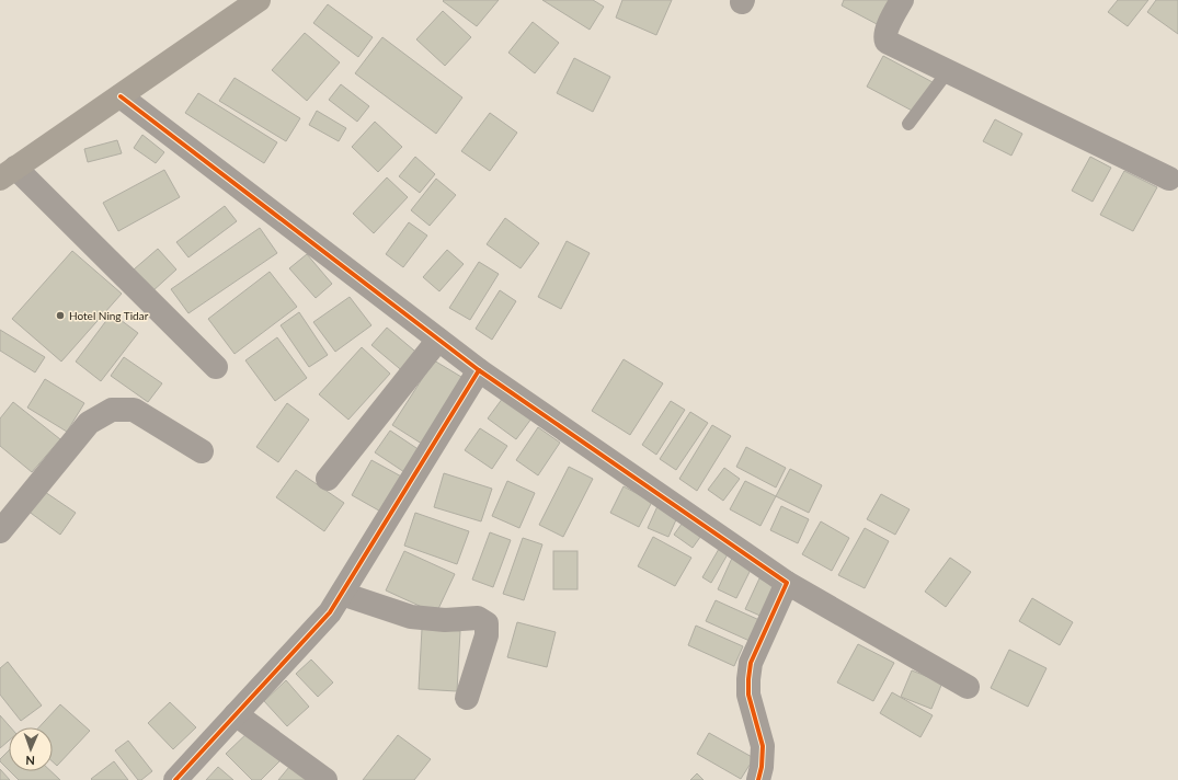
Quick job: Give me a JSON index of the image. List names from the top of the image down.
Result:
{
  "places": ["Hotel Ning Tidar"],
  "north": "bottom"
}
